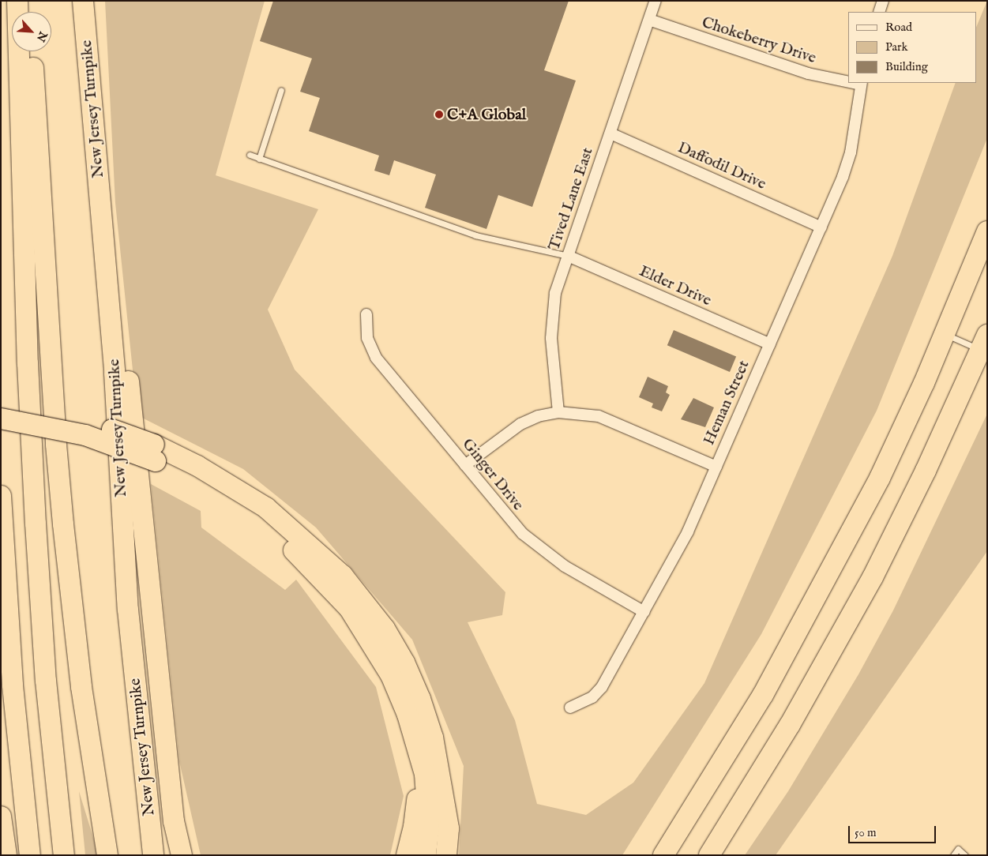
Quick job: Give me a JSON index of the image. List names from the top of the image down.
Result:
{
  "streets": {
    "highway": ["New Jersey Turnpike"],
    "street": [
      "Chokeberry Drive",
      "Daffodil Drive",
      "Tived Lane East",
      "Elder Drive",
      "Heman Street",
      "Ginger Drive"
    ]
  },
  "crossings": [
    ["Chokeberry Drive", "Tived Lane East"],
    ["Daffodil Drive", "Tived Lane East"],
    ["Daffodil Drive", "Heman Street"],
    ["Tived Lane East", "Elder Drive"],
    ["Elder Drive", "Heman Street"],
    ["Heman Street", "Ginger Drive"]
  ],
  "places": ["C+A Global"],
  "legend": ["Road", "Park", "Building"],
  "scale_bar": "50 m",
  "north": "bottom right"
}
